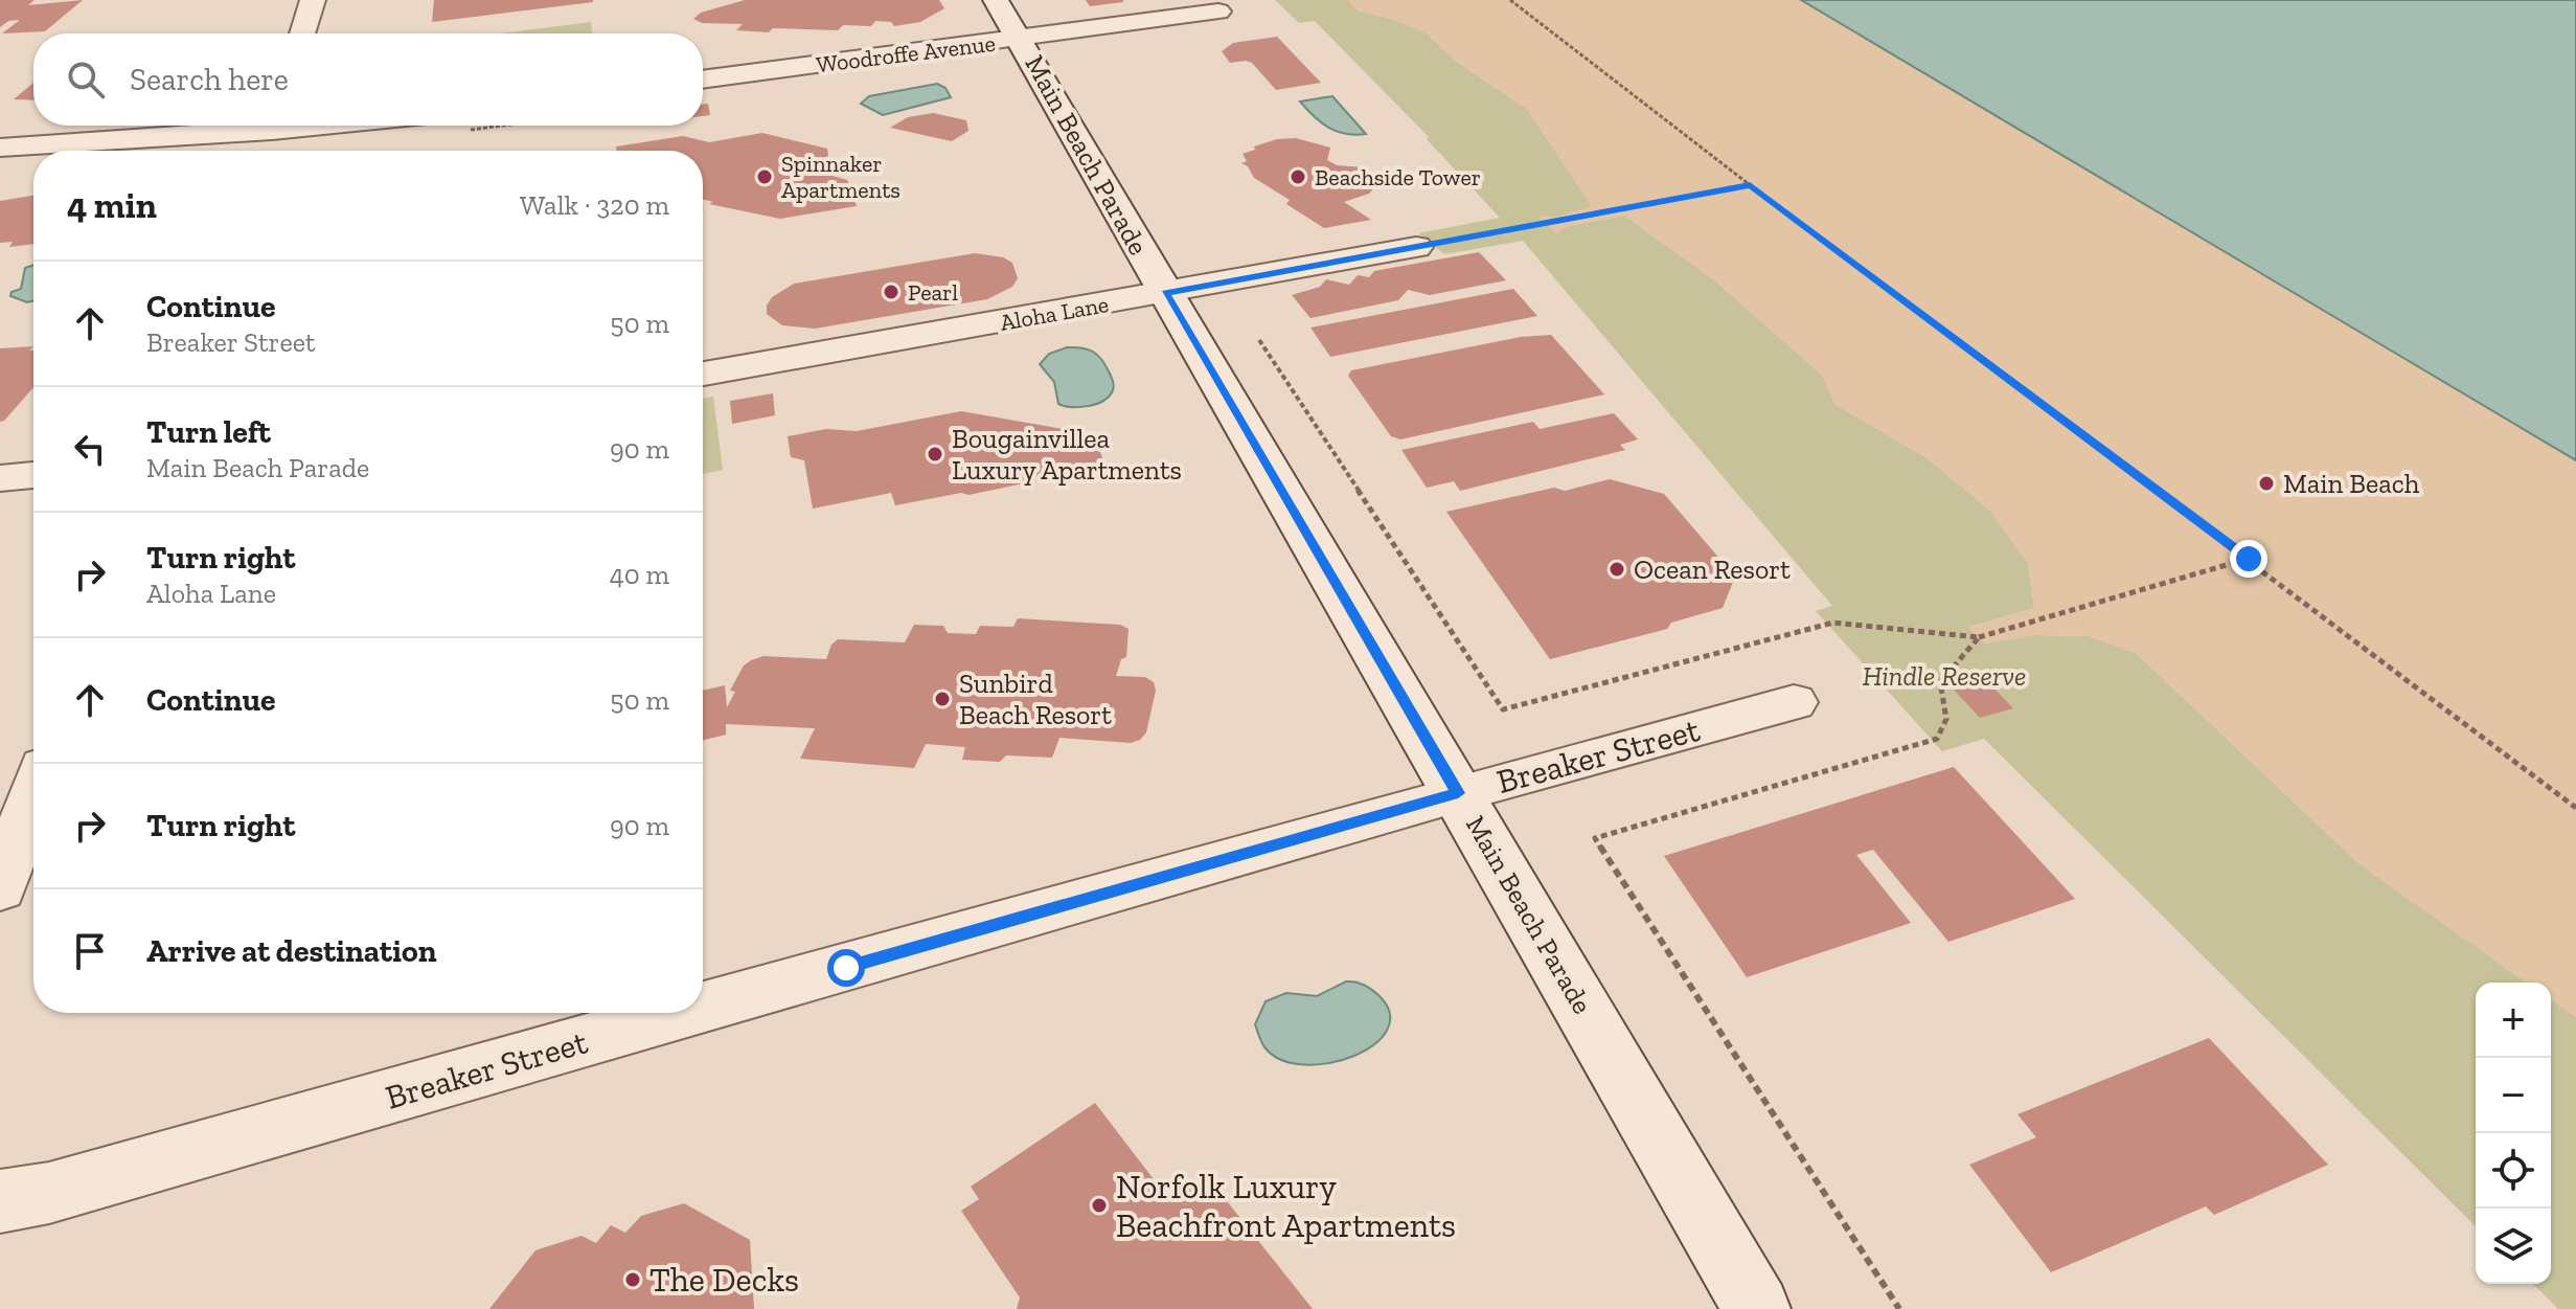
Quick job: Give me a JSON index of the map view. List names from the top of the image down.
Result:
{
  "streets": {
    "street": [
      "Woodroffe Avenue",
      "Main Beach Parade",
      "Aloha Lane",
      "Breaker Street"
    ]
  },
  "crossings": [
    ["Woodroffe Avenue", "Main Beach Parade"],
    ["Main Beach Parade", "Aloha Lane"],
    ["Main Beach Parade", "Breaker Street"]
  ],
  "parks": ["Hindle Reserve"],
  "places": [
    "Spinnaker Apartments",
    "Beachside Tower",
    "Pearl",
    "Bougainvillea Luxury Apartments",
    "Main Beach",
    "Ocean Resort",
    "Sunbird Beach Resort",
    "Norfolk Luxury Beachfront Apartments",
    "The Decks"
  ],
  "page": {
    "search": "Search here",
    "heading": ["4 min", "Walk · 320 m"],
    "list": [
      ["Continue", "Breaker Street", "50 m"],
      ["Turn left", "Main Beach Parade", "90 m"],
      ["Turn right", "Aloha Lane", "40 m"],
      ["Continue", "50 m"],
      ["Turn right", "90 m"],
      "Arrive at destination"
    ],
    "map_buttons": ["+", "−"]
  }
}
